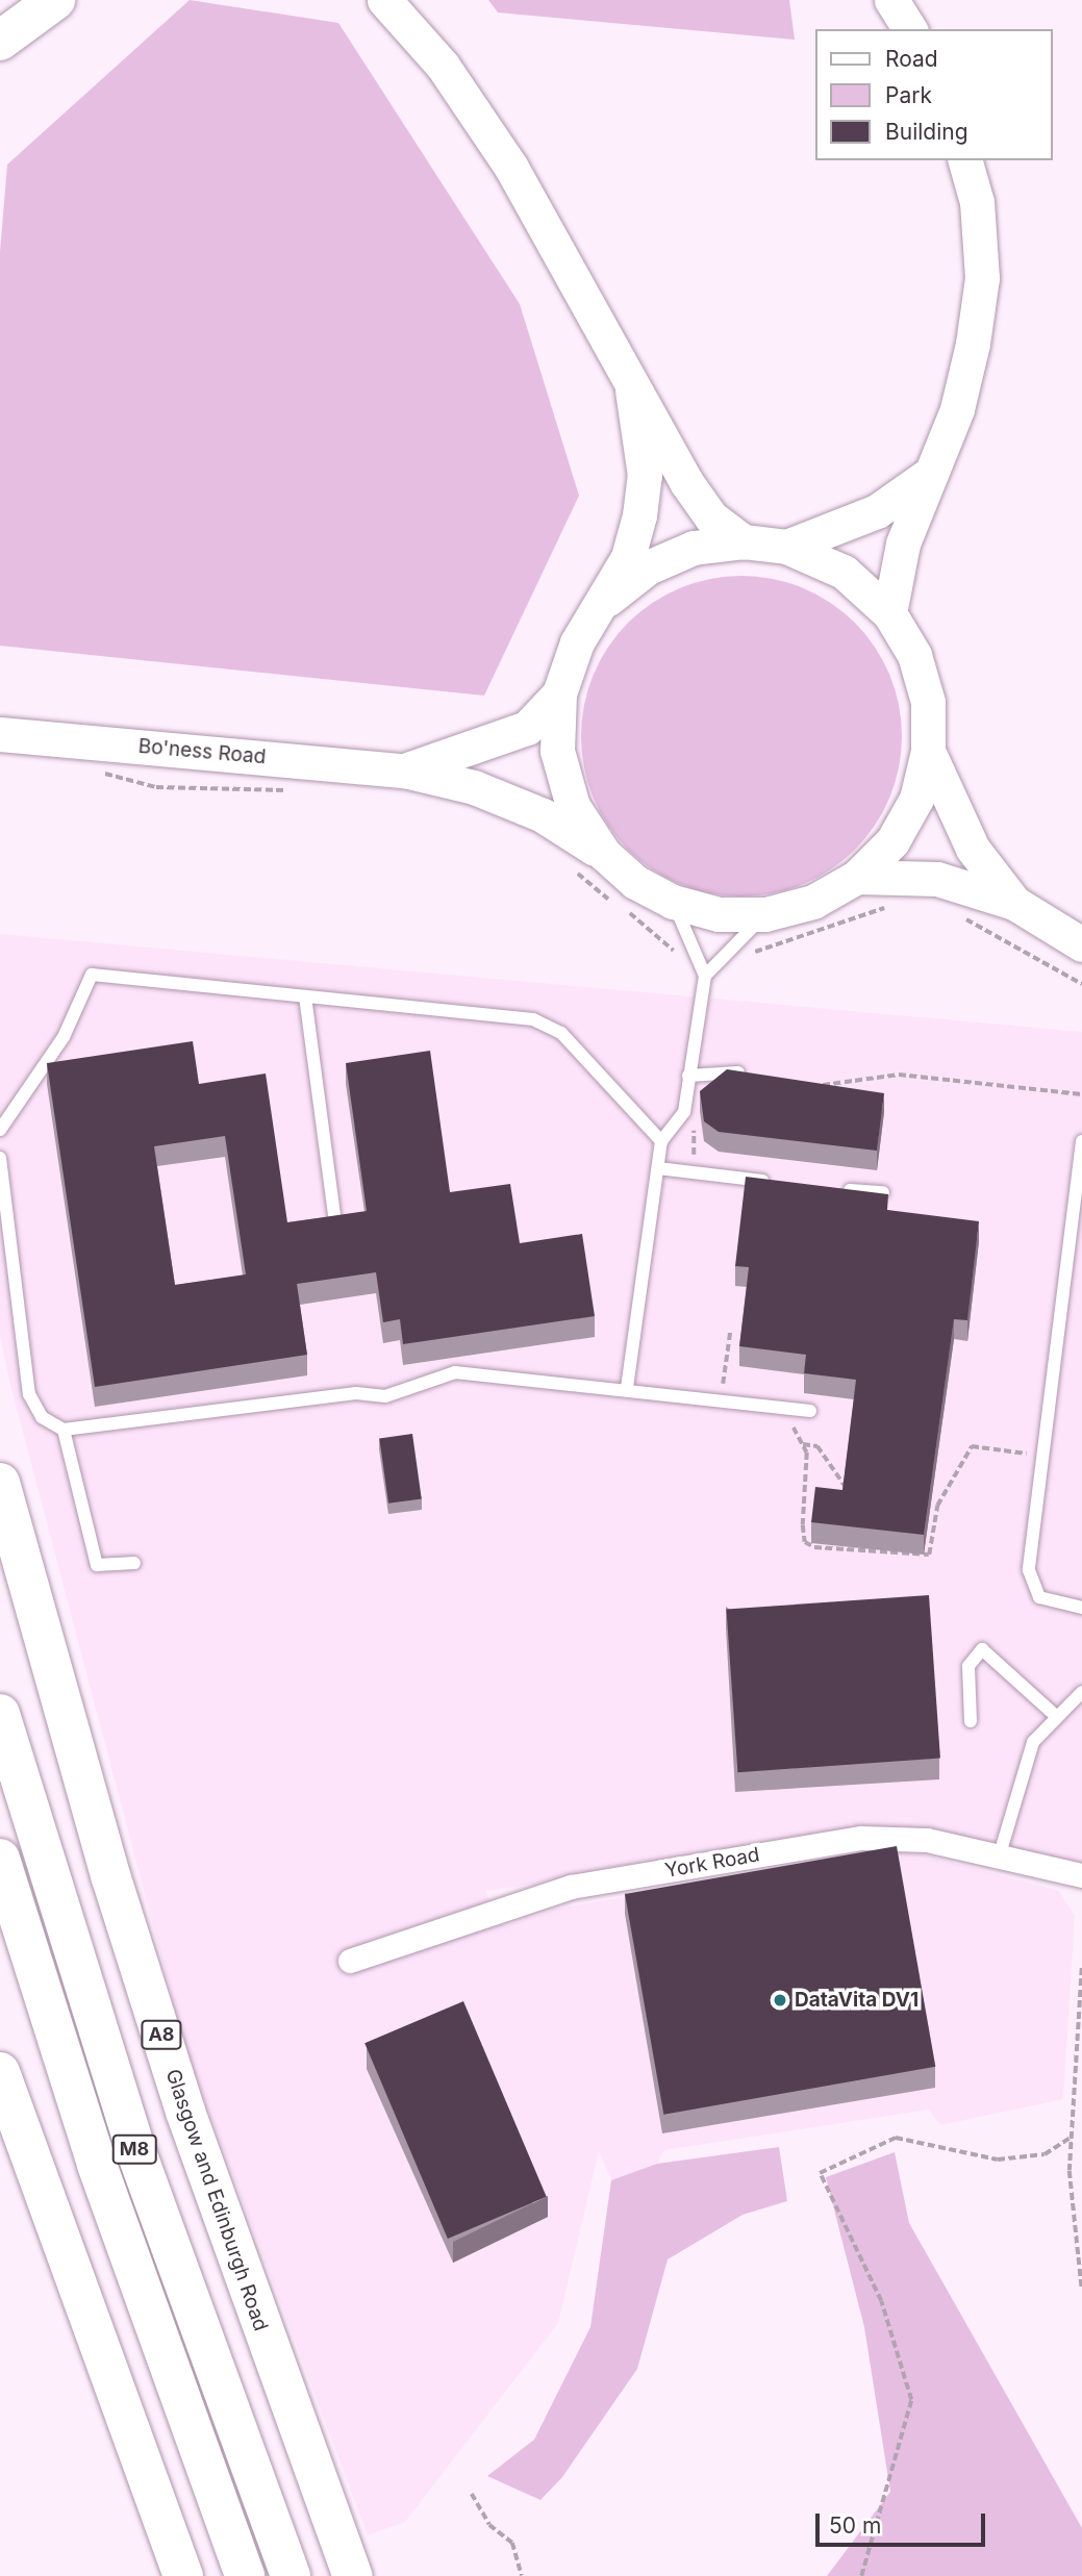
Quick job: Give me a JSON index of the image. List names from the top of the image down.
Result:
{
  "streets": {
    "highway": ["A8", "M8", "Glasgow and Edinburgh Road"],
    "main road": ["Bo'ness Road"],
    "street": ["York Road"]
  },
  "places": ["DataVita DV1"],
  "legend": ["Road", "Park", "Building"],
  "scale_bar": "50 m"
}
